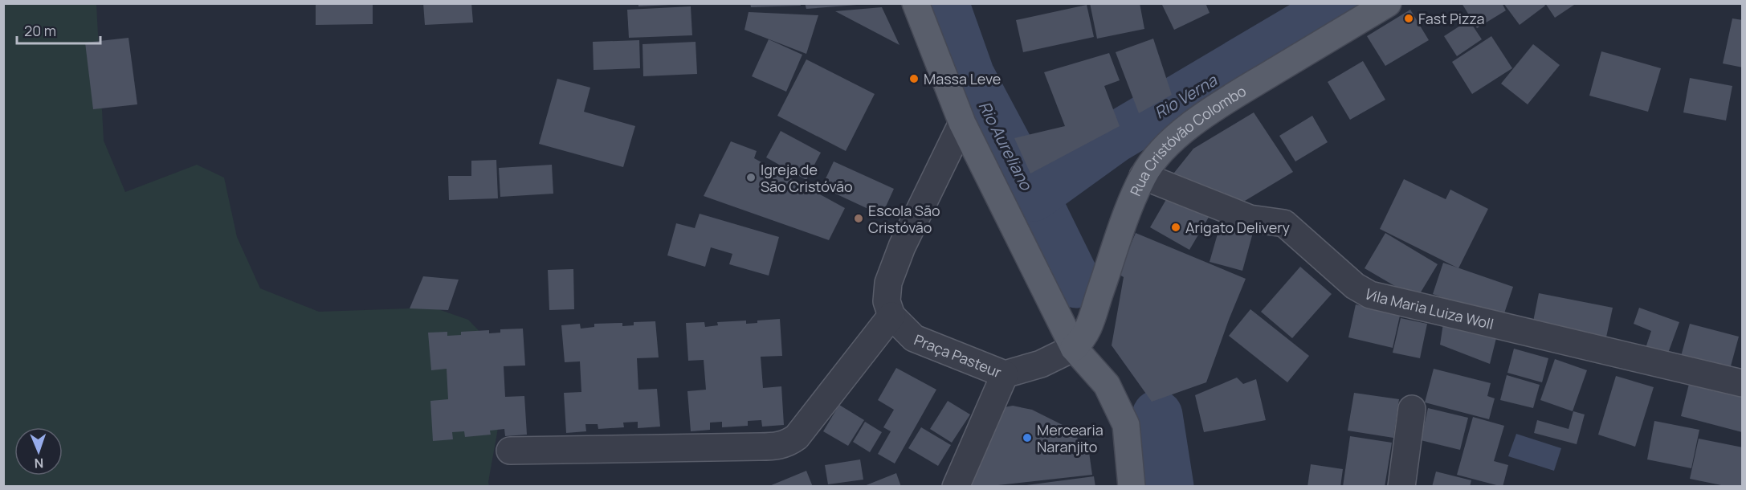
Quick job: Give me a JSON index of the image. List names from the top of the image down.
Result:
{
  "streets": {
    "main road": ["Rua Cristóvão Colombo"],
    "street": ["Vila Maria Luiza Woll", "Praça Pasteur"]
  },
  "crossings": [
    ["Rua Cristóvão Colombo", "Vila Maria Luiza Woll"],
    ["Rua Cristóvão Colombo", "Praça Pasteur"]
  ],
  "water": ["Rio Verna", "Rio Aureliano"],
  "places": [
    "Fast Pizza",
    "Massa Leve",
    "Igreja de São Cristóvão",
    "Escola São Cristóvão",
    "Arigato Delivery",
    "Mercearia Naranjito"
  ],
  "scale_bar": "20 m",
  "north": "bottom"
}
